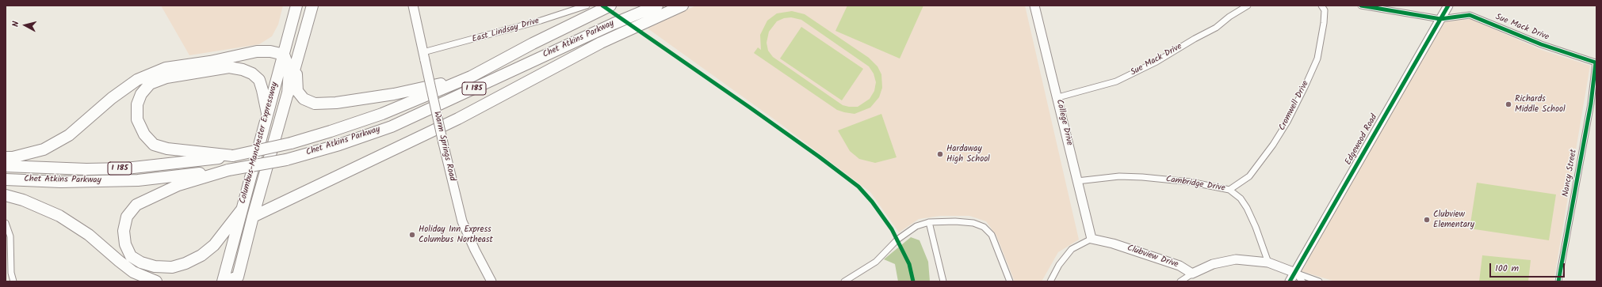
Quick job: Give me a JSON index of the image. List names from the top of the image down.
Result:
{
  "streets": {
    "highway": ["Chet Atkins Parkway", "I 185", "Columbus-Manchester Expressway"],
    "street": [
      "Sue Mack Drive",
      "East Lindsay Drive",
      "Cromwell Drive",
      "College Drive",
      "Edgewood Road",
      "Warm Springs Road",
      "Nancy Street",
      "Cambridge Drive",
      "Clubview Drive"
    ]
  },
  "crossings": [
    ["Sue Mack Drive", "College Drive"],
    ["Sue Mack Drive", "Edgewood Road"],
    ["Sue Mack Drive", "Nancy Street"],
    ["East Lindsay Drive", "Warm Springs Road"],
    ["Cromwell Drive", "Cambridge Drive"],
    ["College Drive", "Cambridge Drive"],
    ["College Drive", "Clubview Drive"]
  ],
  "places": [
    "Richards Middle School",
    "Hardaway High School",
    "Clubview Elementary",
    "Holiday Inn Express Columbus Northeast"
  ],
  "scale_bar": "100 m",
  "north": "left"
}
